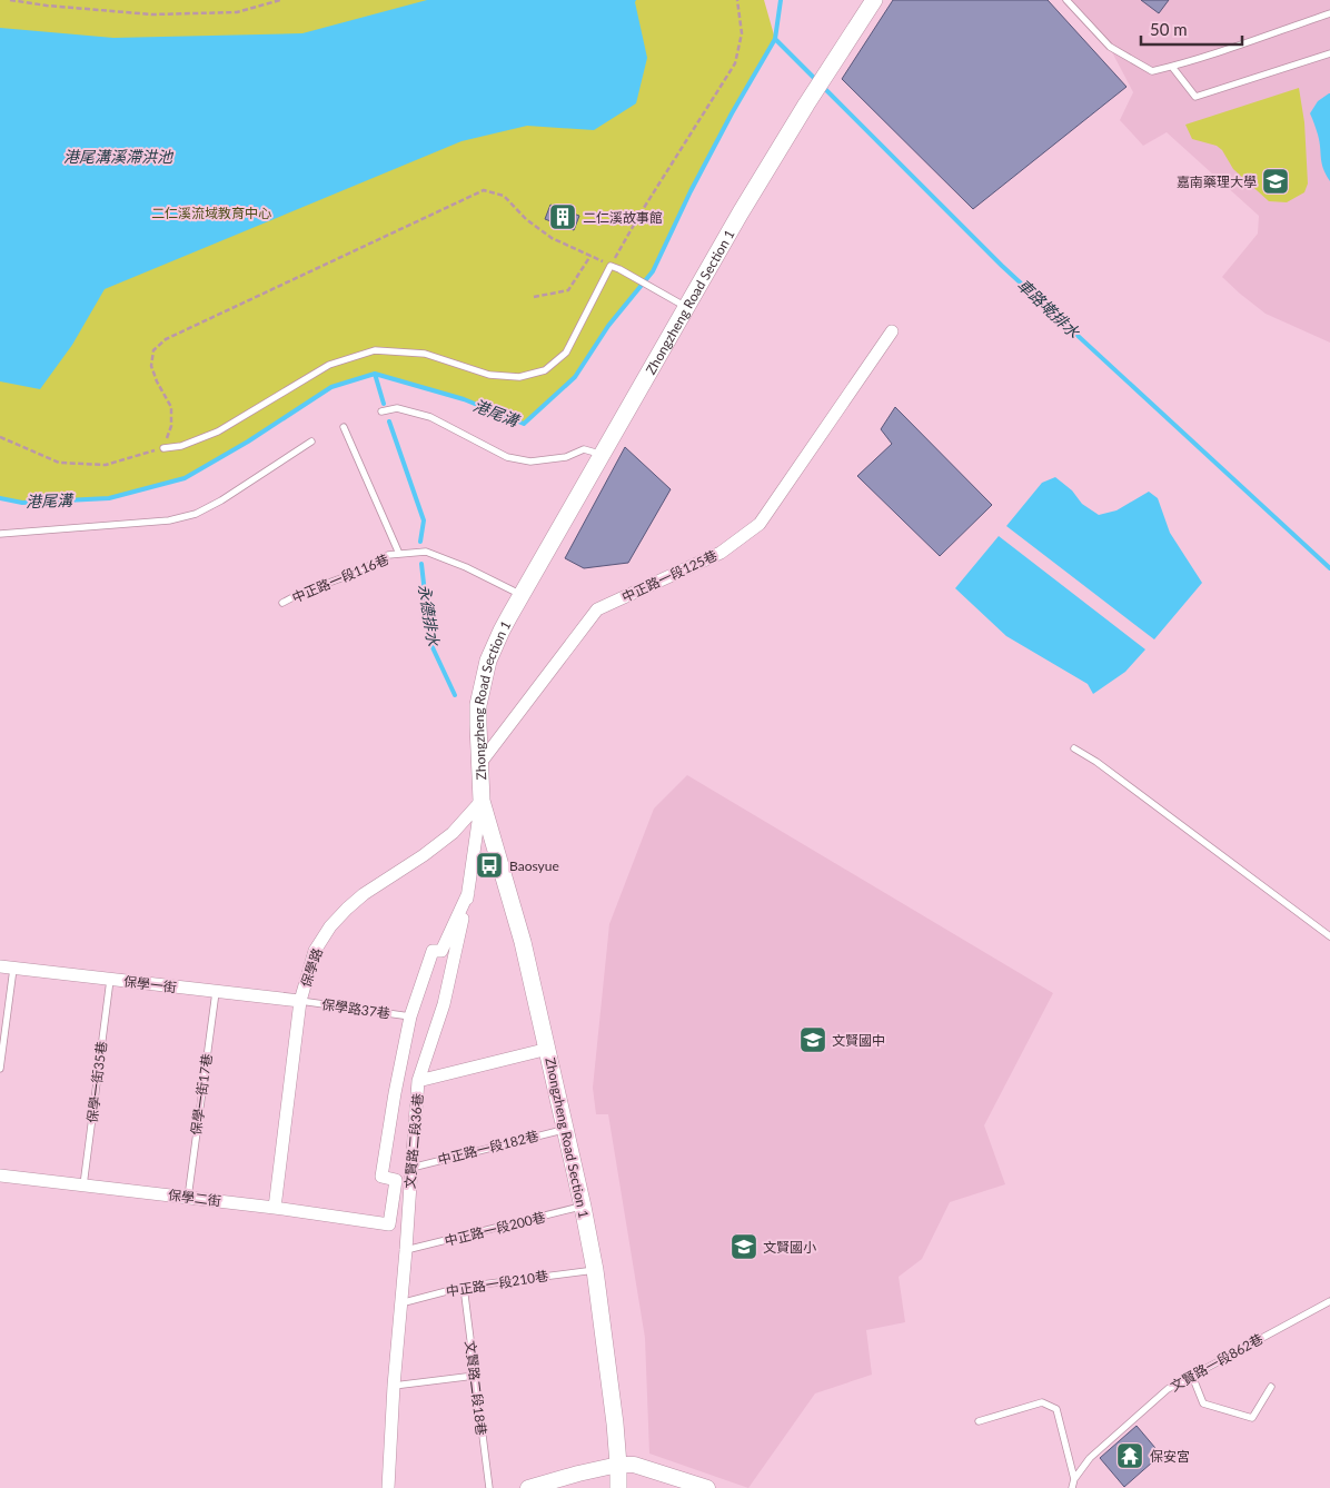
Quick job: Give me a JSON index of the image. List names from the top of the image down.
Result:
{
  "streets": {
    "main road": ["Zhongzheng Road Section 1"],
    "street": [
      "中正路一段125巷",
      "保學路",
      "保學一街",
      "文賢路二段36巷",
      "保學二街"
    ],
    "lane": [
      "中正路一段116巷",
      "保學路37巷",
      "保學一街35巷",
      "保學一街17巷",
      "中正路一段182巷",
      "中正路一段200巷",
      "中正路一段210巷",
      "文賢路一段862巷",
      "文賢路二段18巷"
    ]
  },
  "crossings": [
    ["Zhongzheng Road Section 1", "中正路一段125巷"],
    ["Zhongzheng Road Section 1", "中正路一段116巷"],
    ["Zhongzheng Road Section 1", "保學路"],
    ["Zhongzheng Road Section 1", "文賢路二段36巷"],
    ["Zhongzheng Road Section 1", "中正路一段182巷"],
    ["Zhongzheng Road Section 1", "中正路一段200巷"],
    ["Zhongzheng Road Section 1", "中正路一段210巷"],
    ["保學路", "保學一街"],
    ["保學路", "保學路37巷"],
    ["保學路", "文賢路二段36巷"],
    ["保學路", "保學二街"],
    ["保學一街", "保學路37巷"],
    ["保學一街", "保學一街35巷"],
    ["保學一街", "保學一街17巷"],
    ["保學路37巷", "保學二街"],
    ["保學一街35巷", "保學二街"],
    ["保學一街17巷", "保學二街"],
    ["文賢路二段36巷", "中正路一段182巷"],
    ["文賢路二段36巷", "中正路一段200巷"],
    ["文賢路二段36巷", "中正路一段210巷"],
    ["中正路一段210巷", "文賢路二段18巷"]
  ],
  "water": [
    "港尾溝溪滯洪池",
    "車路墘排水",
    "港尾溝",
    "永德排水"
  ],
  "parks": ["二仁溪流域教育中心"],
  "places": {
    "school or university": ["嘉南藥理大學", "文賢國中", "文賢國小"],
    "building": ["二仁溪故事館"],
    "bus stop": ["Baosyue"],
    "temple": ["保安宮"]
  },
  "scale_bar": "50 m"
}
